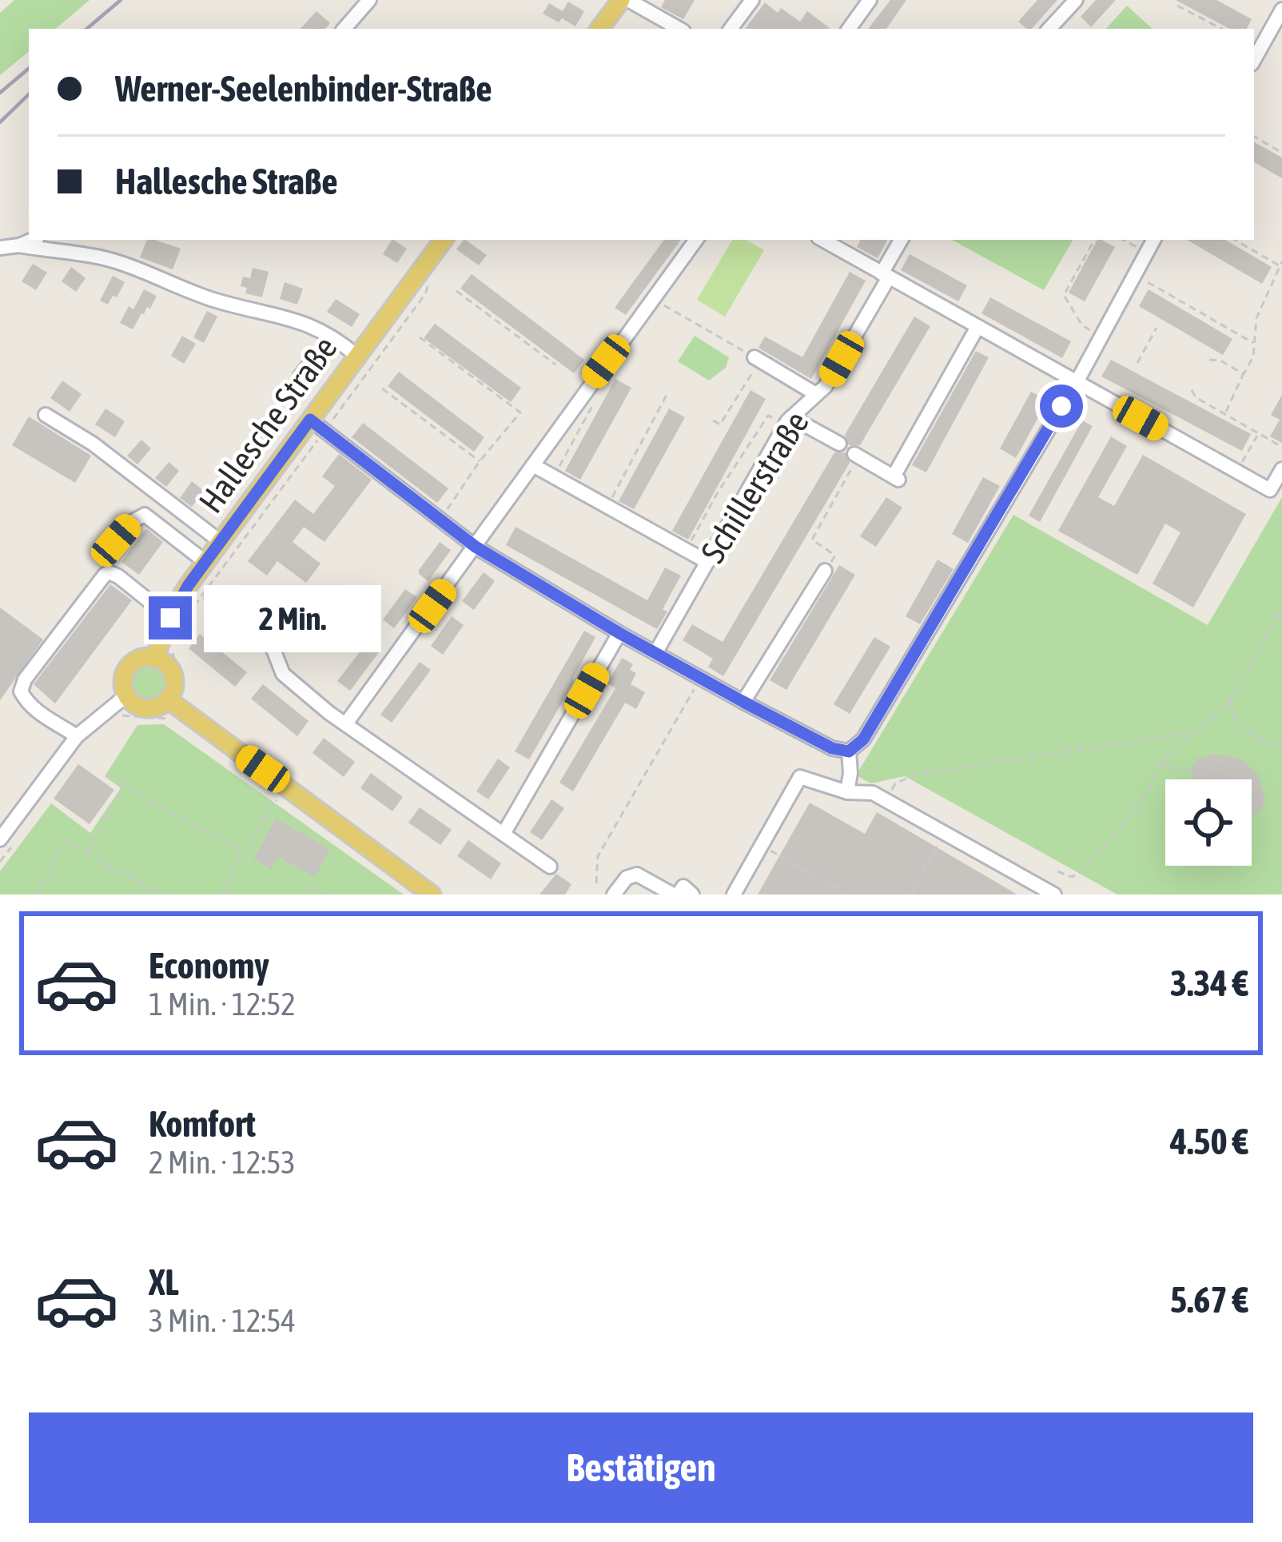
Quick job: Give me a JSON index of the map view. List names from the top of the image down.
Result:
{
  "streets": {
    "main road": ["Hallesche Straße"],
    "street": ["Schillerstraße"]
  },
  "page": {
    "banner": ["Werner-Seelenbinder-Straße", "Hallesche Straße"],
    "bubble": "2 Min.",
    "list": [
      {
        "name": "Economy",
        "note": "1 Min. · 12:52",
        "value": "3.34 €"
      },
      {
        "name": "Komfort",
        "note": "2 Min. · 12:53",
        "value": "4.50 €"
      },
      {
        "name": "XL",
        "note": "3 Min. · 12:54",
        "value": "5.67 €"
      }
    ],
    "buttons": "Bestätigen"
  }
}
